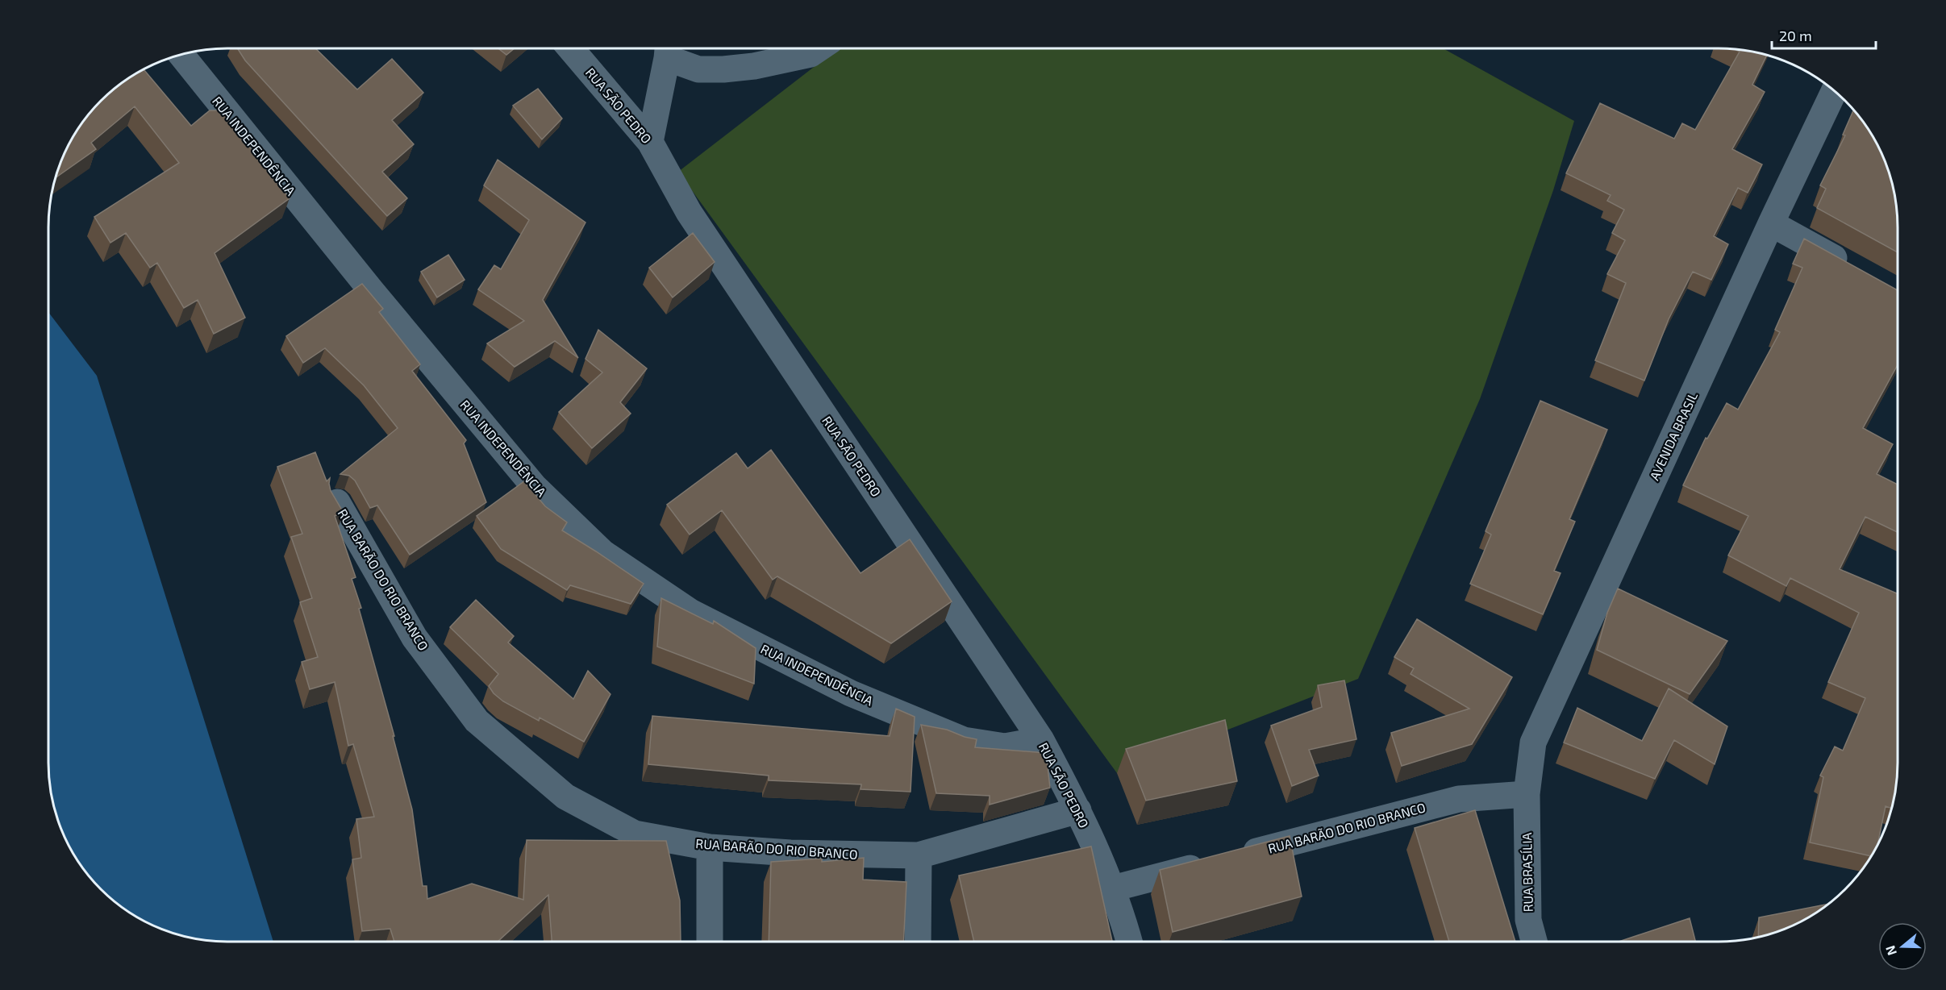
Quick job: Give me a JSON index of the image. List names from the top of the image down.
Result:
{
  "streets": {
    "street": [
      "RUA SÃO PEDRO",
      "RUA INDEPENDÊNCIA",
      "AVENIDA BRASIL",
      "RUA BARÃO DO RIO BRANCO",
      "RUA BRASÍLIA"
    ]
  },
  "crossings": [
    ["RUA SÃO PEDRO", "RUA INDEPENDÊNCIA"],
    ["RUA SÃO PEDRO", "RUA BARÃO DO RIO BRANCO"],
    ["AVENIDA BRASIL", "RUA BARÃO DO RIO BRANCO"],
    ["AVENIDA BRASIL", "RUA BRASÍLIA"],
    ["RUA BARÃO DO RIO BRANCO", "RUA BRASÍLIA"]
  ],
  "scale_bar": "20 m",
  "north": "left"
}
